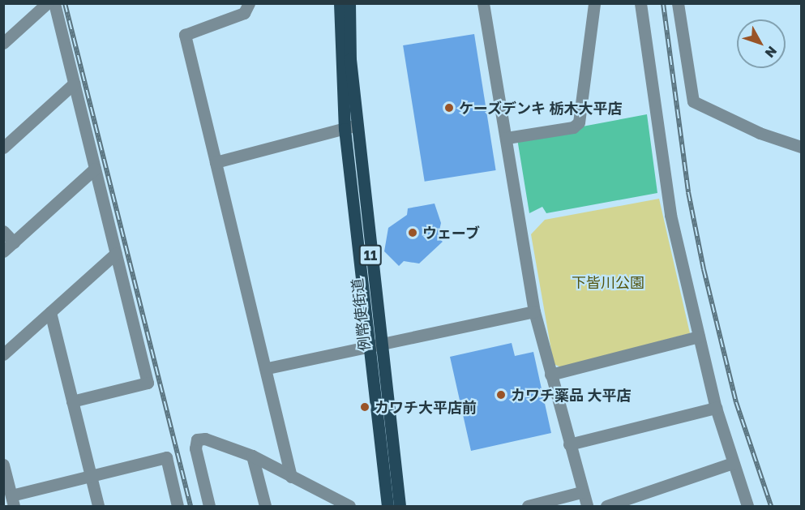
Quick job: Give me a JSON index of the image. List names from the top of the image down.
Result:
{
  "streets": {
    "main road": ["11", "例幣使街道"]
  },
  "parks": ["下皆川公園"],
  "places": [
    "ケーズデンキ 栃木大平店",
    "ウェーブ",
    "カワチ薬品 大平店",
    "カワチ大平店前"
  ],
  "north": "bottom right"
}
